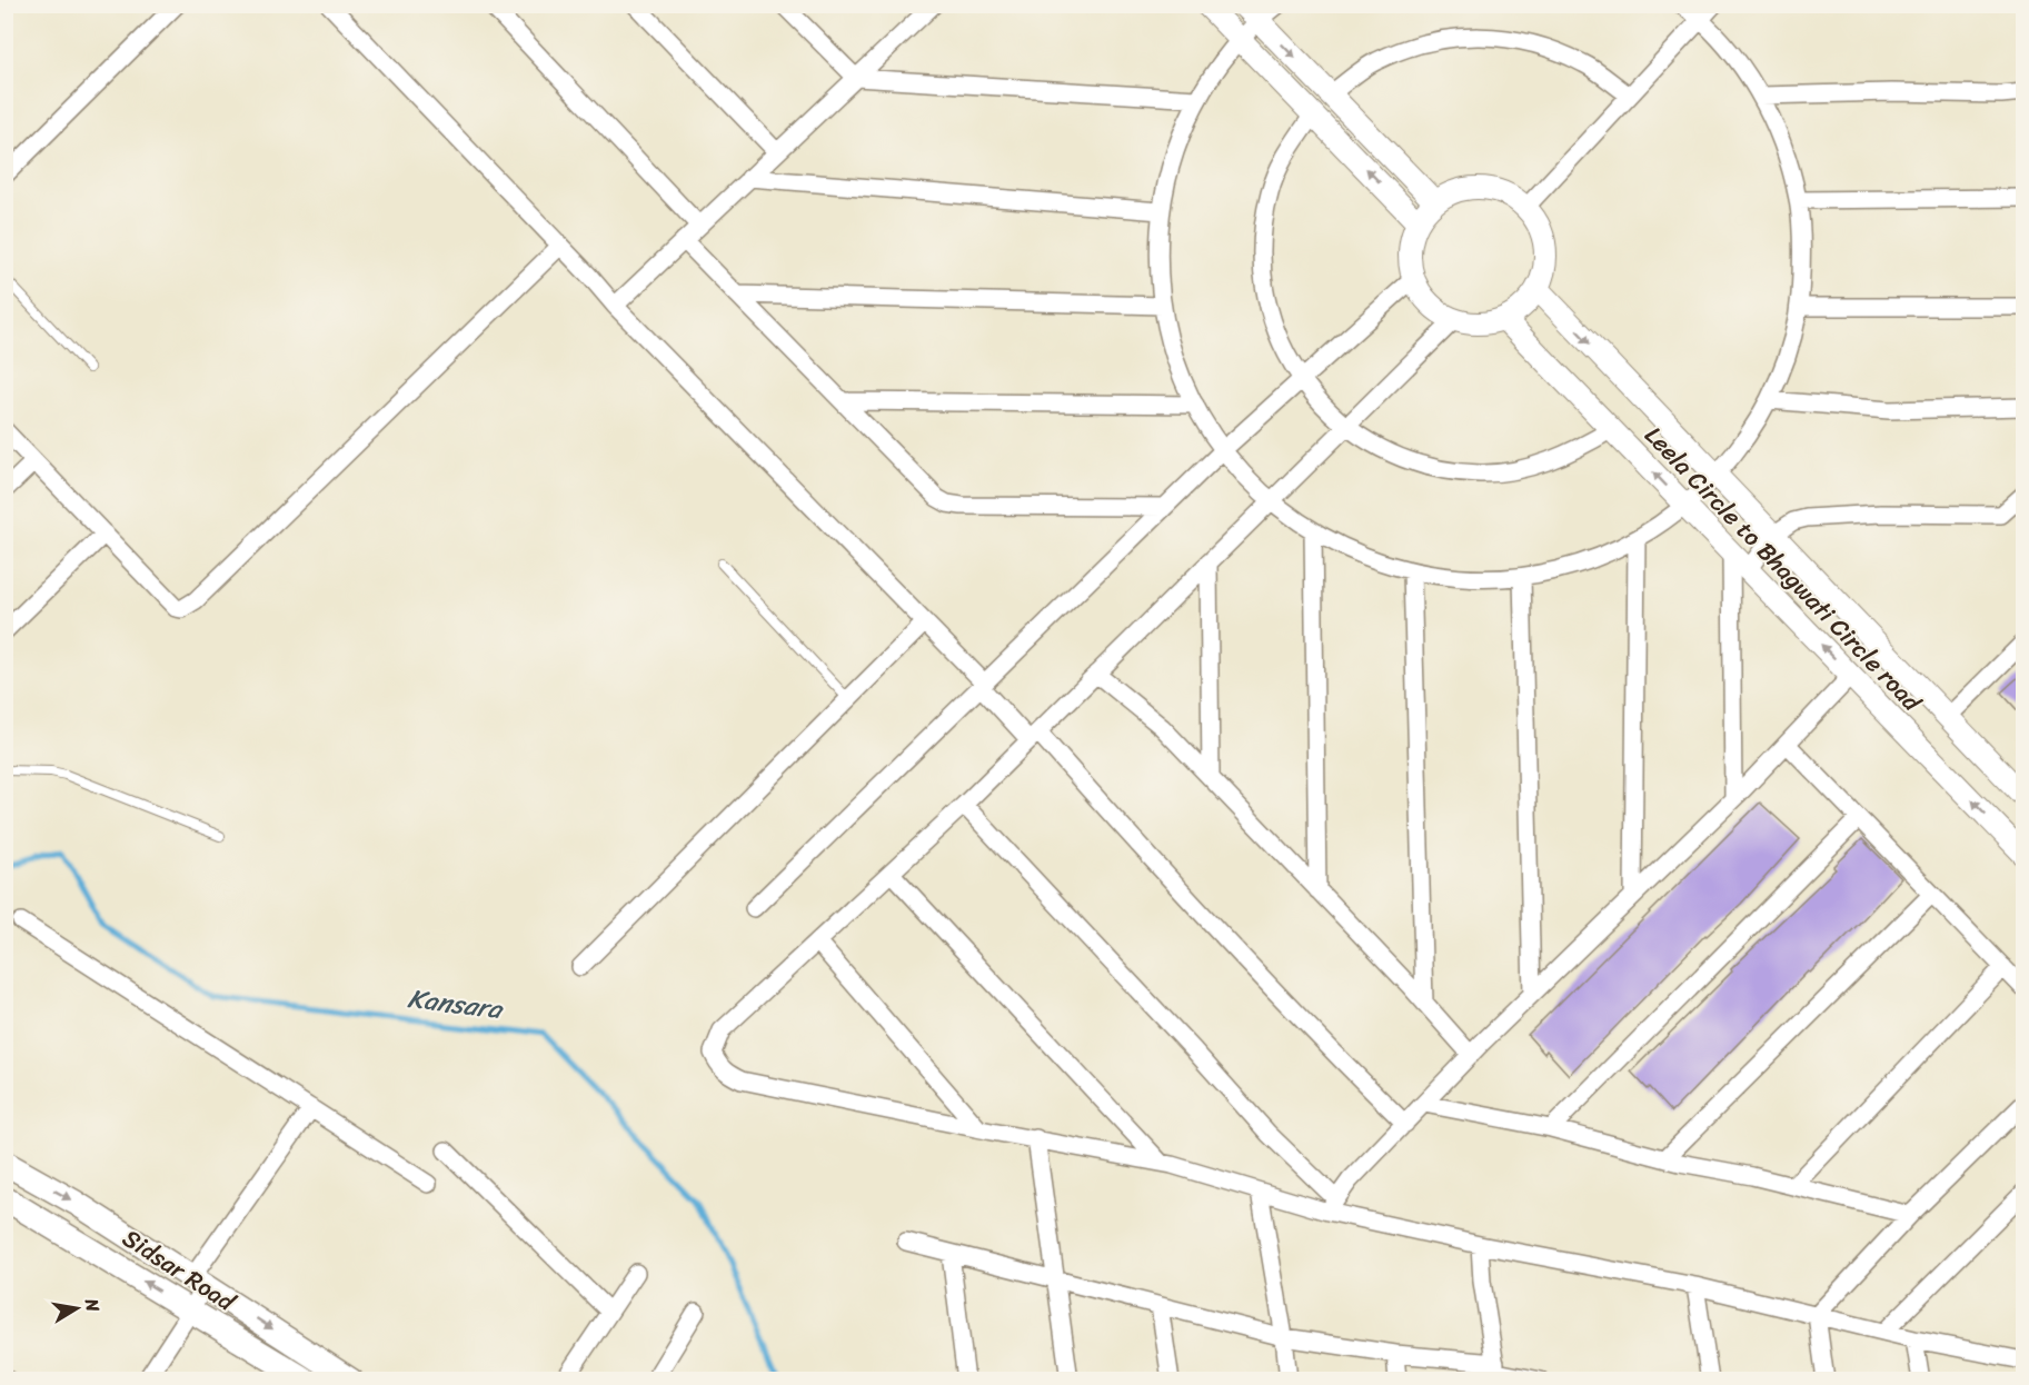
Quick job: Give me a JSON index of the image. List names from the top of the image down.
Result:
{
  "streets": {
    "main road": ["Sidsar Road"],
    "street": ["Leela Circle to Bhagwati Circle road"]
  },
  "water": ["Kansara"],
  "north": "right"
}
